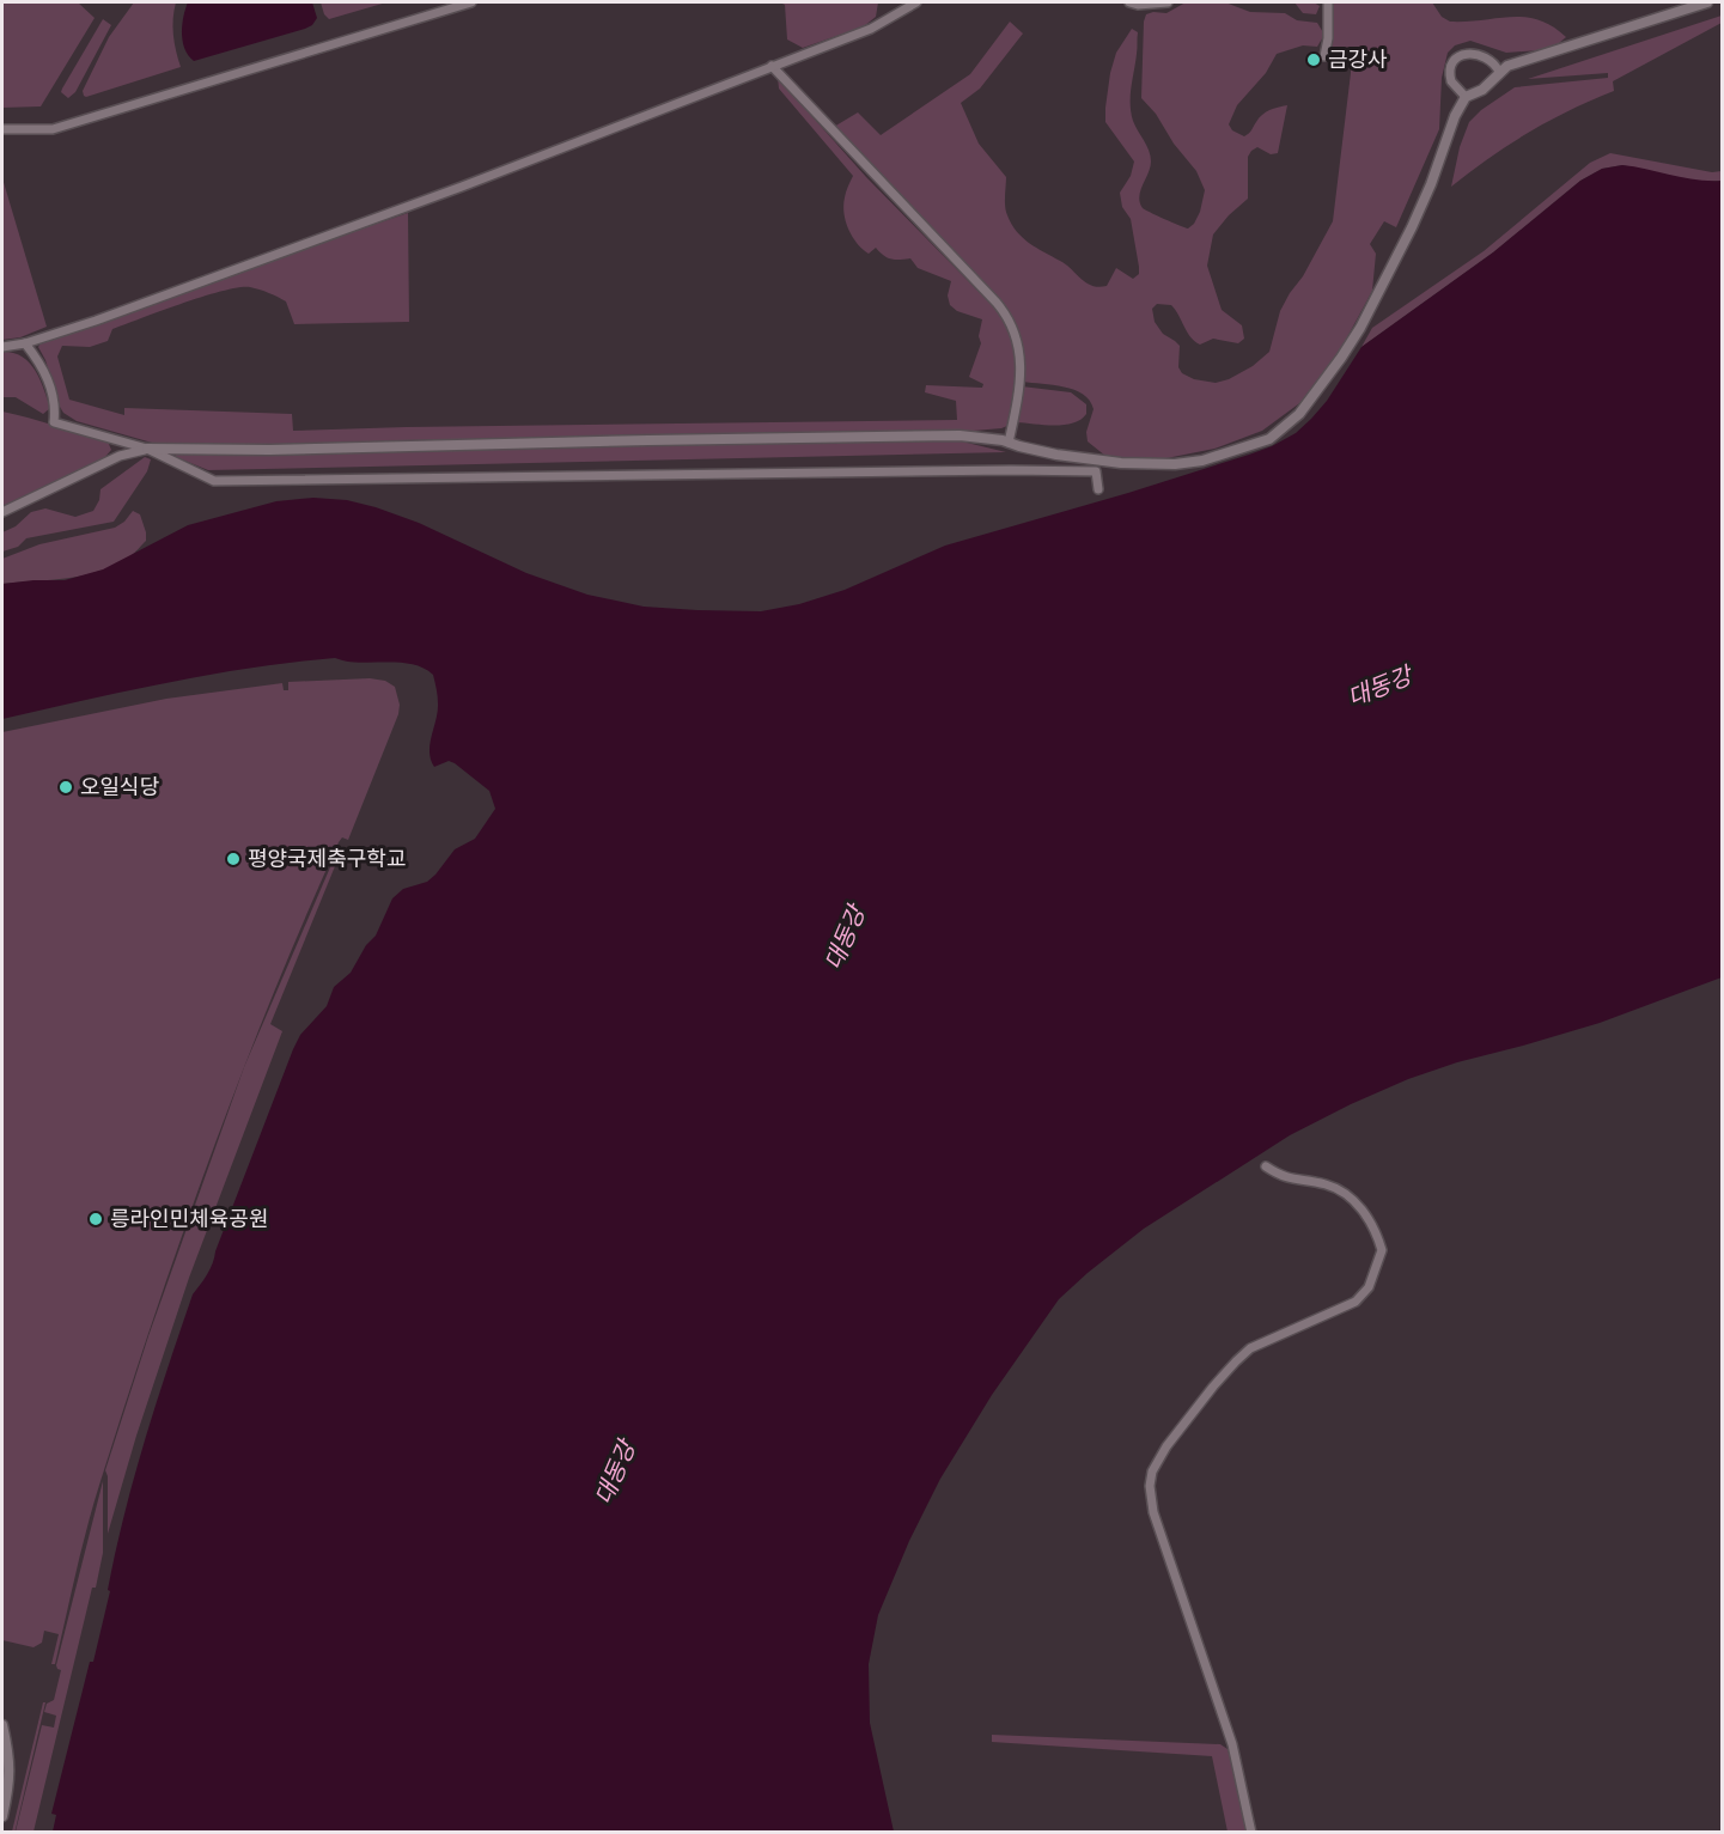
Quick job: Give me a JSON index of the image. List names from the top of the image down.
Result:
{
  "water": ["대동강"],
  "places": [
    "금강사",
    "오일식당",
    "평양국제축구학교",
    "릉라인민체육공원"
  ]
}
